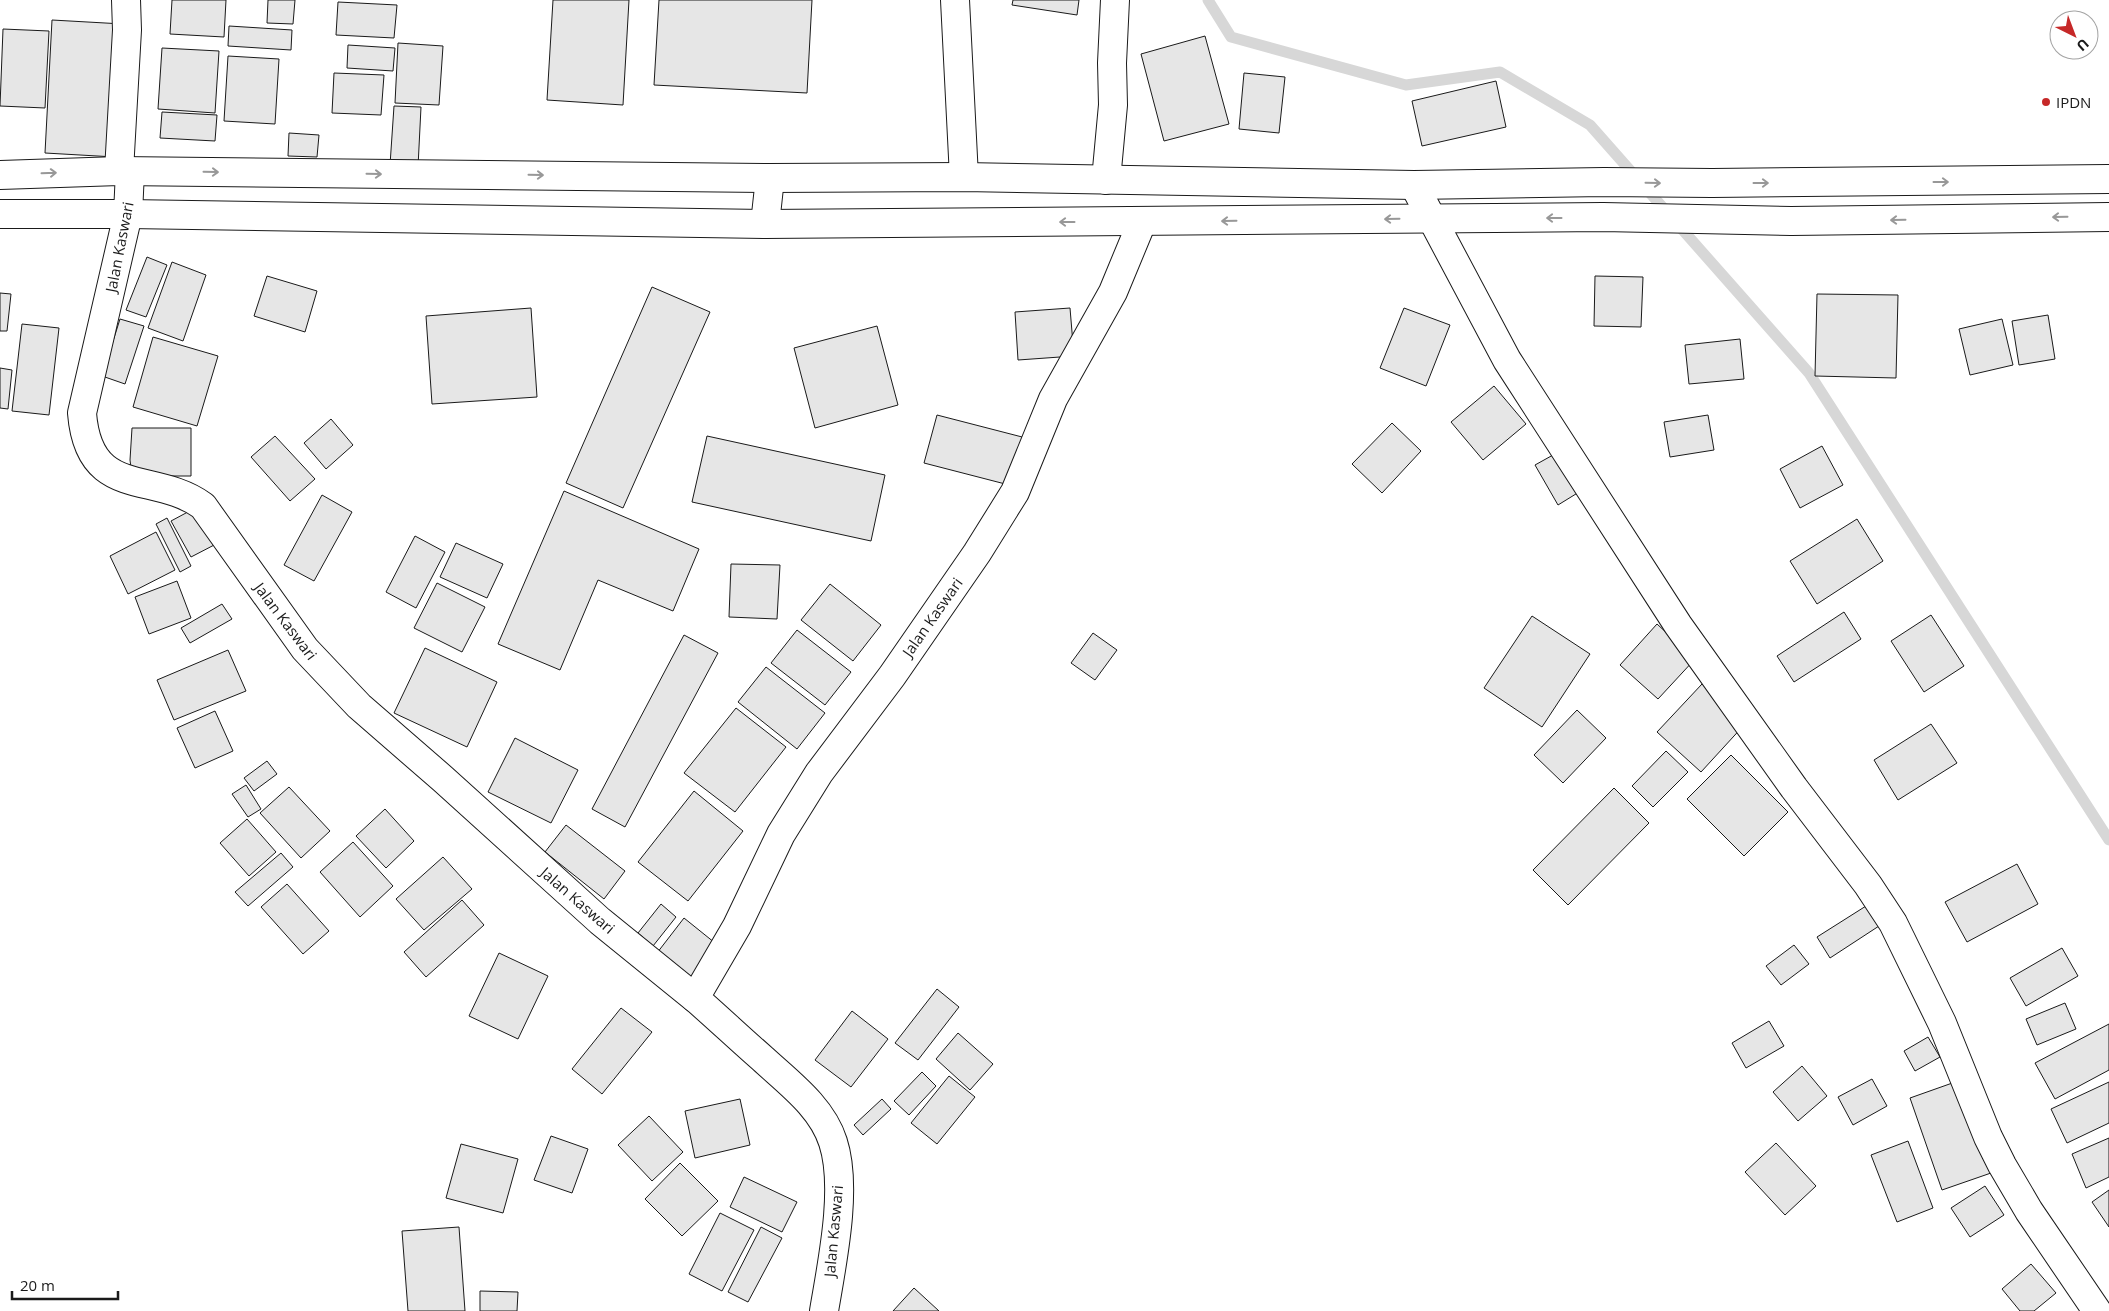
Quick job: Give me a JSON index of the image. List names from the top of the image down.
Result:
{
  "streets": {
    "main road": ["Jalan Kaswari"]
  },
  "places": ["IPDN"],
  "scale_bar": "20 m",
  "north": "bottom right"
}
